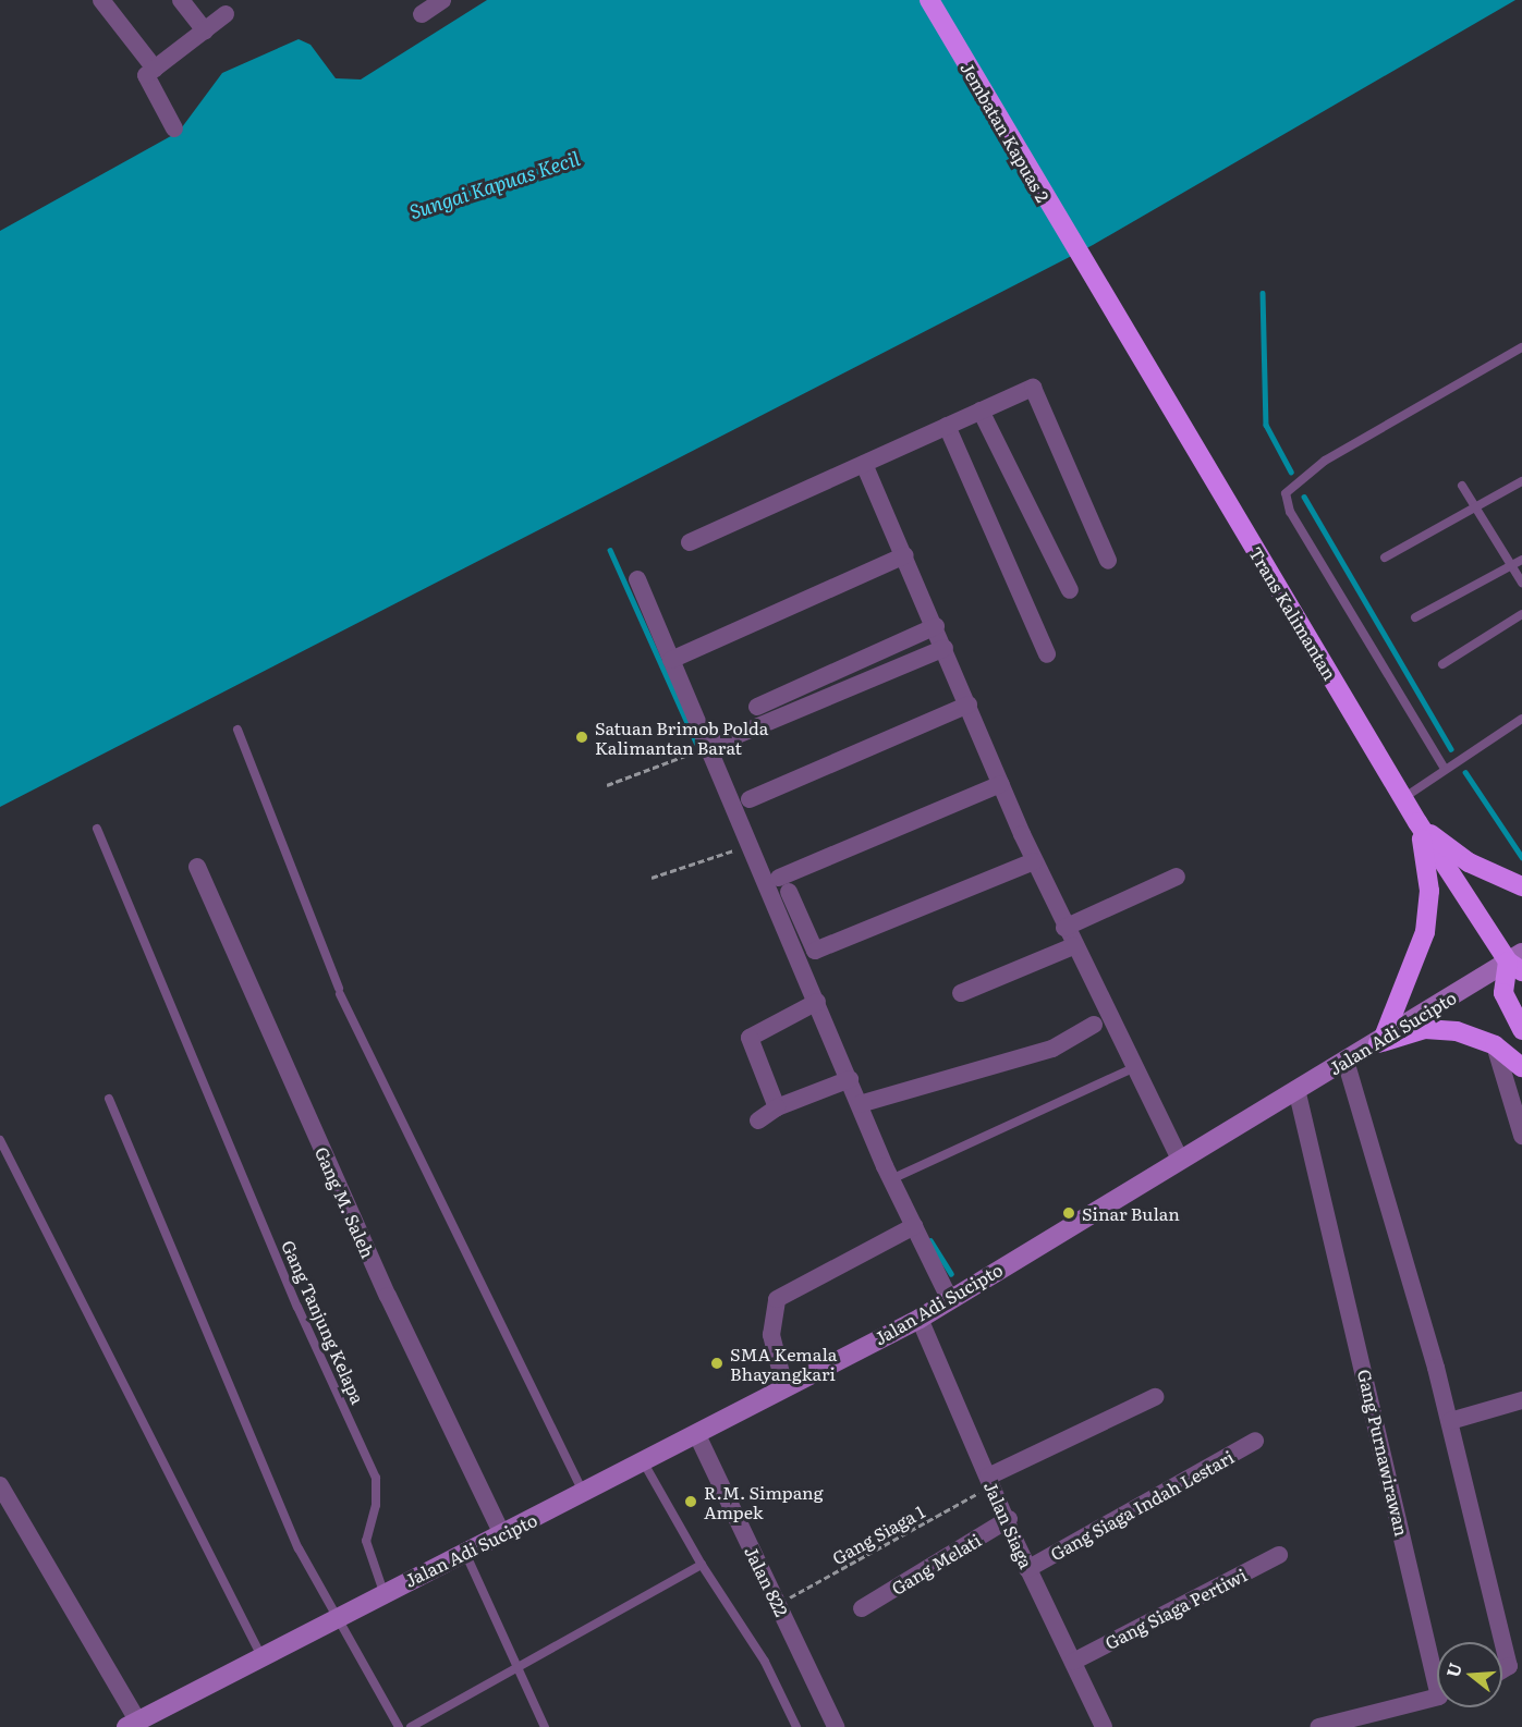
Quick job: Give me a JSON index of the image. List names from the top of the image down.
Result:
{
  "streets": {
    "highway": ["Jembatan Kapuas 2", "Trans Kalimantan"],
    "main road": ["Jalan Adi Sucipto"],
    "street": [
      "Gang M. Saleh",
      "Gang Purnawirawan",
      "Gang Siaga Indah Lestari",
      "Jalan Siaga",
      "Gang Melati",
      "Jalan 822",
      "Gang Siaga Pertiwi"
    ],
    "lane": ["Gang Tanjung Kelapa"],
    "path": ["Gang Siaga 1"]
  },
  "crossings": [
    ["Jembatan Kapuas 2", "Trans Kalimantan"],
    ["Trans Kalimantan", "Jalan Adi Sucipto"],
    ["Jalan Adi Sucipto", "Gang M. Saleh"],
    ["Jalan Adi Sucipto", "Gang Tanjung Kelapa"],
    ["Jalan Adi Sucipto", "Gang Purnawirawan"],
    ["Jalan Adi Sucipto", "Jalan Siaga"],
    ["Jalan Adi Sucipto", "Jalan 822"],
    ["Gang Siaga Indah Lestari", "Jalan Siaga"],
    ["Jalan Siaga", "Gang Siaga 1"],
    ["Jalan Siaga", "Gang Melati"],
    ["Jalan Siaga", "Gang Siaga Pertiwi"],
    ["Gang Siaga 1", "Jalan 822"]
  ],
  "water": ["Sungai Kapuas Kecil"],
  "places": [
    "Satuan Brimob Polda Kalimantan Barat",
    "Sinar Bulan",
    "SMA Kemala Bhayangkari",
    "R.M. Simpang Ampek"
  ],
  "north": "left"
}
